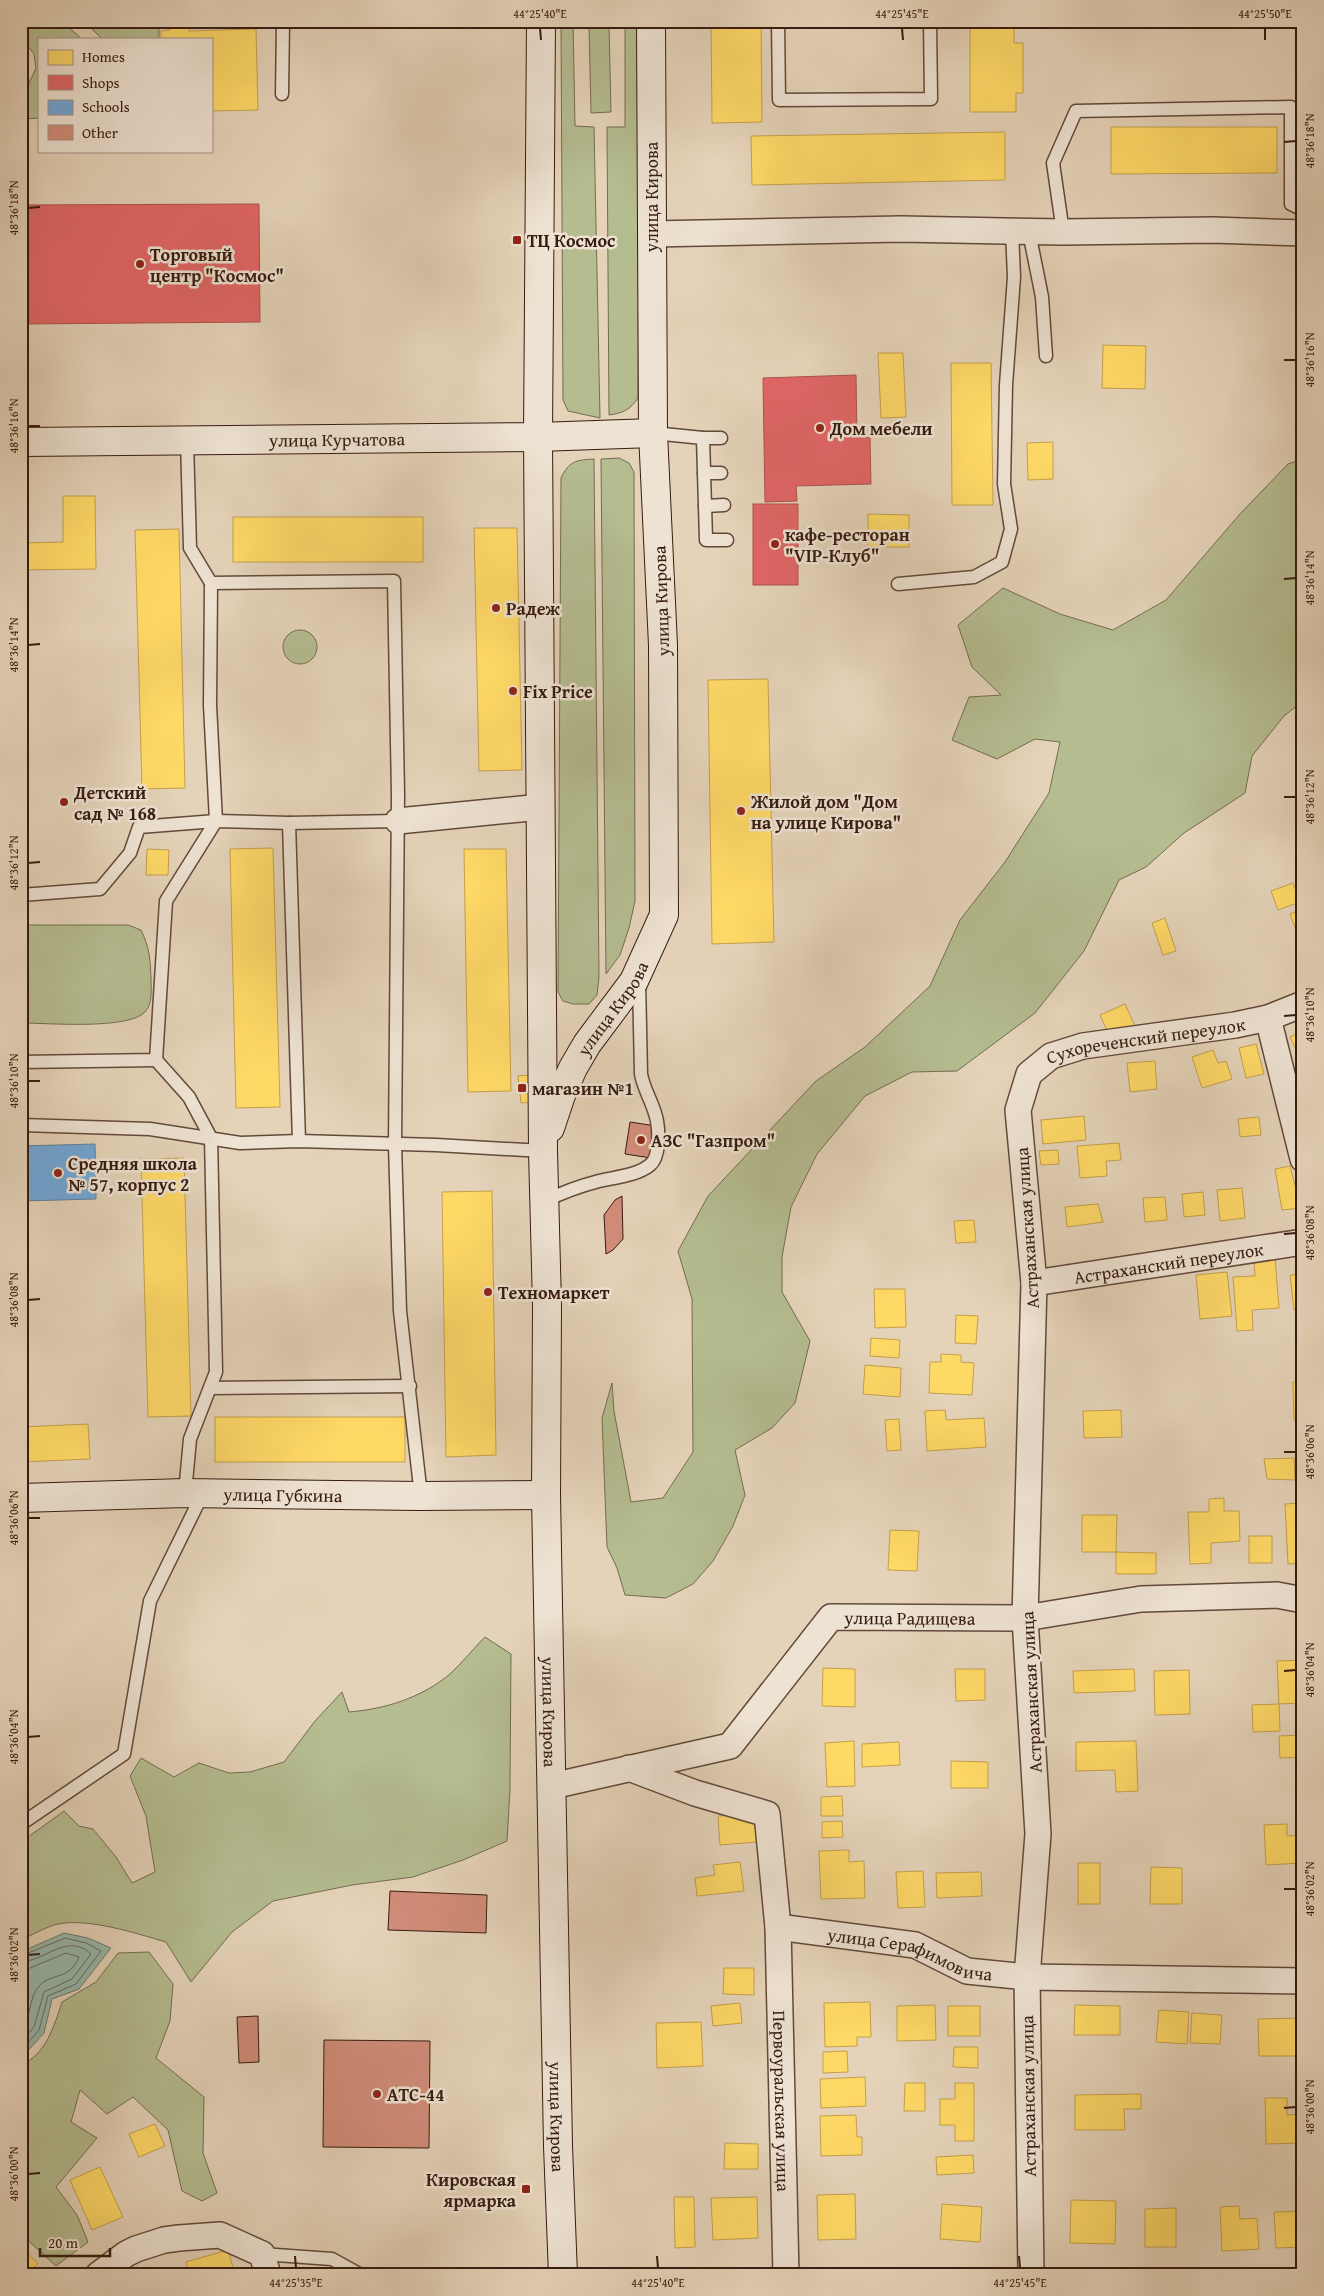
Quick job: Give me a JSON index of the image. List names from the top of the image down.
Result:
{
  "streets": {
    "main road": ["улица Кирова", "улица Курчатова", "улица Губкина"],
    "street": [
      "Сухореченский переулок",
      "Астраханская улица",
      "Астраханский переулок",
      "улица Радищева",
      "улица Серафимовича",
      "Первоуральская улица"
    ]
  },
  "crossings": [
    ["улица Кирова", "улица Курчатова"],
    ["улица Кирова", "улица Губкина"],
    ["улица Кирова", "улица Радищева"],
    ["Сухореченский переулок", "Астраханская улица"],
    ["Астраханская улица", "Астраханский переулок"],
    ["Астраханская улица", "улица Радищева"],
    ["Астраханская улица", "улица Серафимовича"],
    ["улица Серафимовича", "Первоуральская улица"]
  ],
  "places": {
    "transit": ["ТЦ Космос", "магазин №1", "Кировская ярмарка"],
    "other": [
      "Торговый центр \"Космос\"",
      "Дом мебели",
      "кафе-ресторан \"VIP-Клуб\"",
      "Радеж",
      "Fix Price",
      "Детский сад № 168",
      "Жилой дом \"Дом на улице Кирова\"",
      "АЗС \"Газпром\"",
      "Средняя школа № 57, корпус 2",
      "Техномаркет",
      "АТС-44"
    ]
  },
  "legend": [
    "Homes",
    "Shops",
    "Schools",
    "Other"
  ],
  "scale_bar": "20 m",
  "coordinates": [
    "44°25'40\"E",
    "44°25'45\"E",
    "44°25'50\"E",
    "48°36'18\"N",
    "48°36'16\"N",
    "48°36'14\"N",
    "48°36'12\"N",
    "48°36'10\"N",
    "48°36'08\"N",
    "48°36'06\"N",
    "48°36'04\"N",
    "48°36'02\"N",
    "48°36'00\"N",
    "44°25'35\"E"
  ]
}
